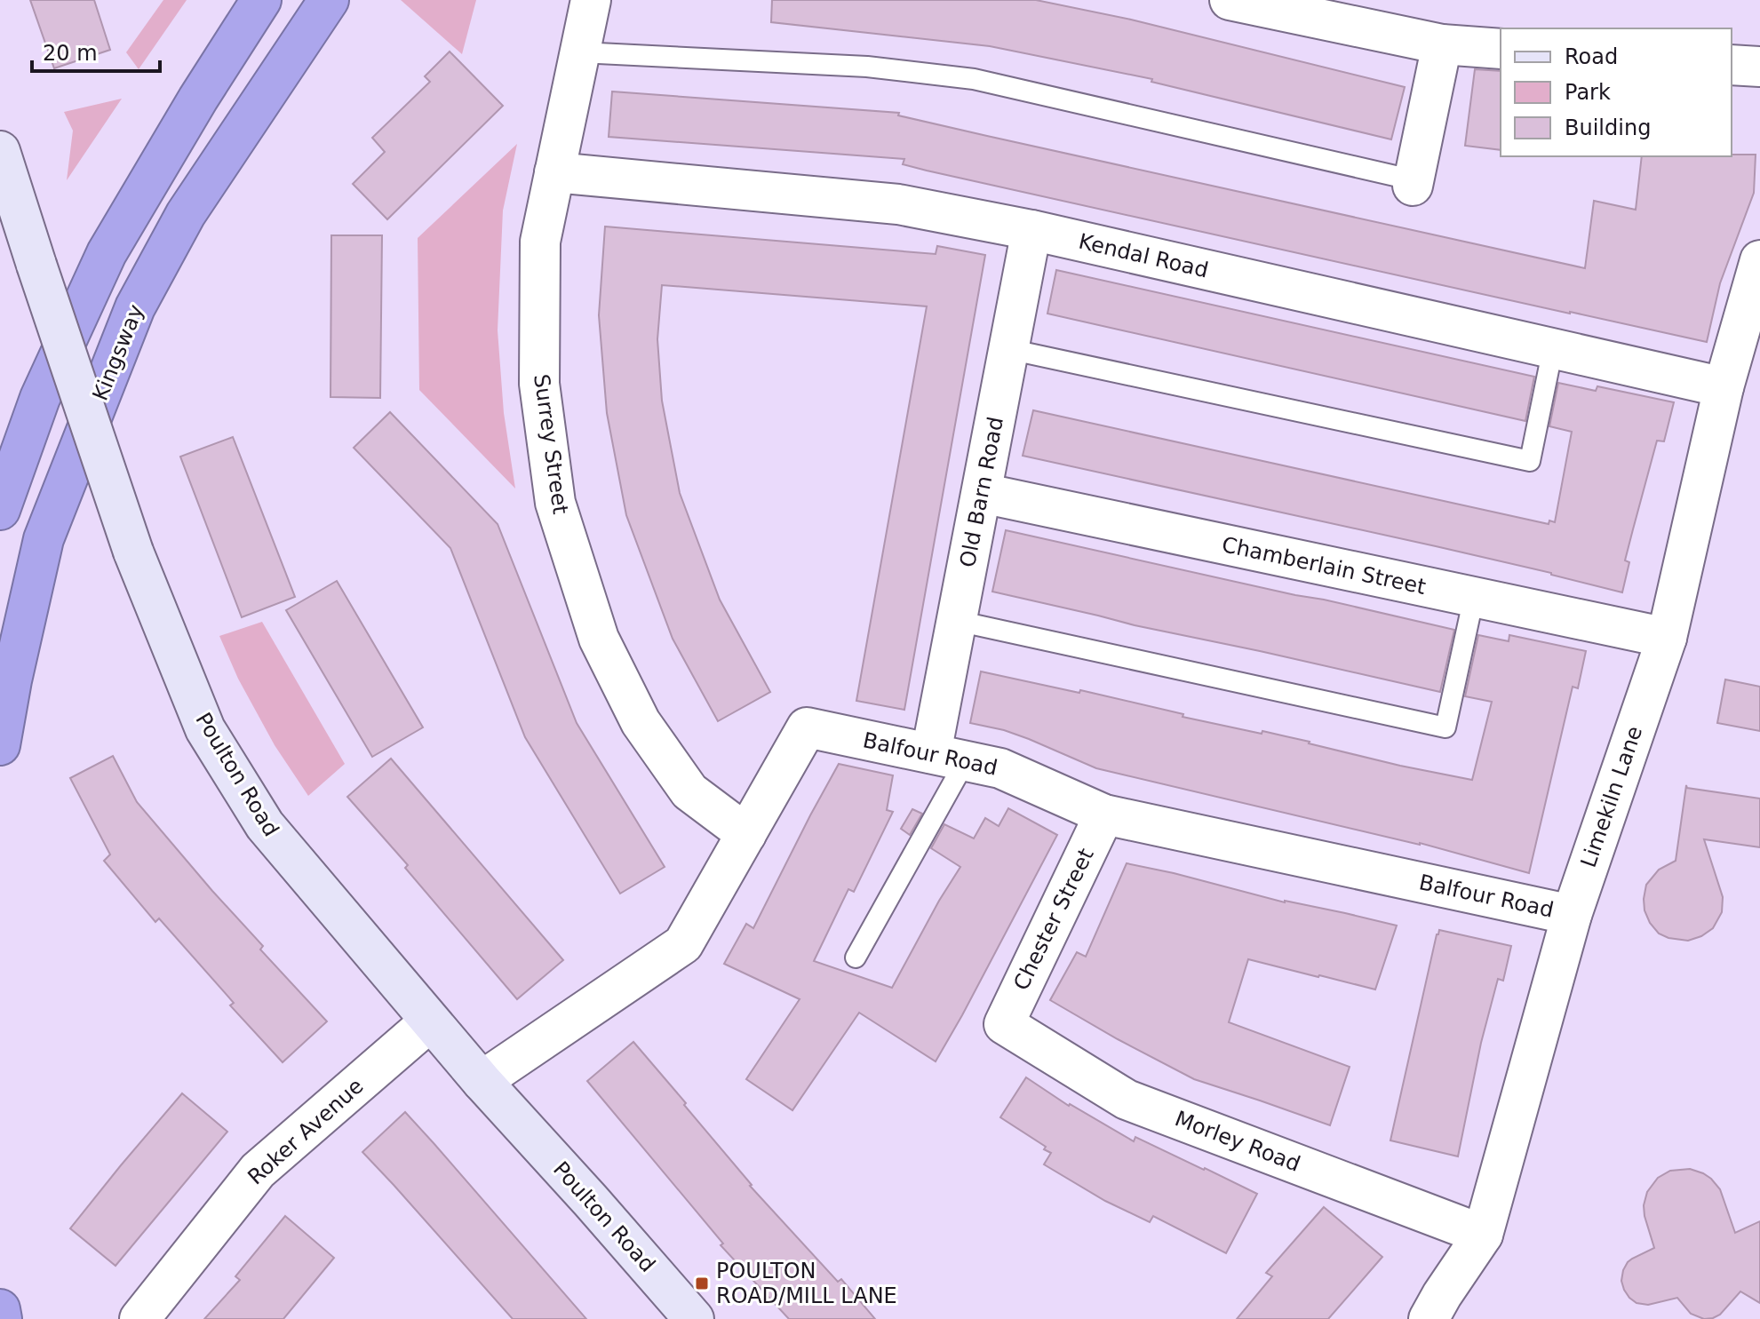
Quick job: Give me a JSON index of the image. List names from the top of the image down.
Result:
{
  "streets": {
    "highway": ["Kingsway"],
    "main road": ["Poulton Road"],
    "street": [
      "Kendal Road",
      "Surrey Street",
      "Old Barn Road",
      "Chamberlain Street",
      "Balfour Road",
      "Limekiln Lane",
      "Chester Street",
      "Roker Avenue",
      "Morley Road"
    ]
  },
  "crossings": [
    ["Kendal Road", "Surrey Street"],
    ["Kendal Road", "Old Barn Road"],
    ["Kendal Road", "Limekiln Lane"],
    ["Surrey Street", "Balfour Road"],
    ["Old Barn Road", "Chamberlain Street"],
    ["Old Barn Road", "Balfour Road"],
    ["Chamberlain Street", "Limekiln Lane"],
    ["Balfour Road", "Poulton Road"],
    ["Balfour Road", "Limekiln Lane"],
    ["Balfour Road", "Chester Street"],
    ["Poulton Road", "Roker Avenue"],
    ["Limekiln Lane", "Morley Road"],
    ["Chester Street", "Morley Road"]
  ],
  "places": {
    "transit": ["POULTON ROAD/MILL LANE"]
  },
  "legend": ["Road", "Park", "Building"],
  "scale_bar": "20 m"
}
